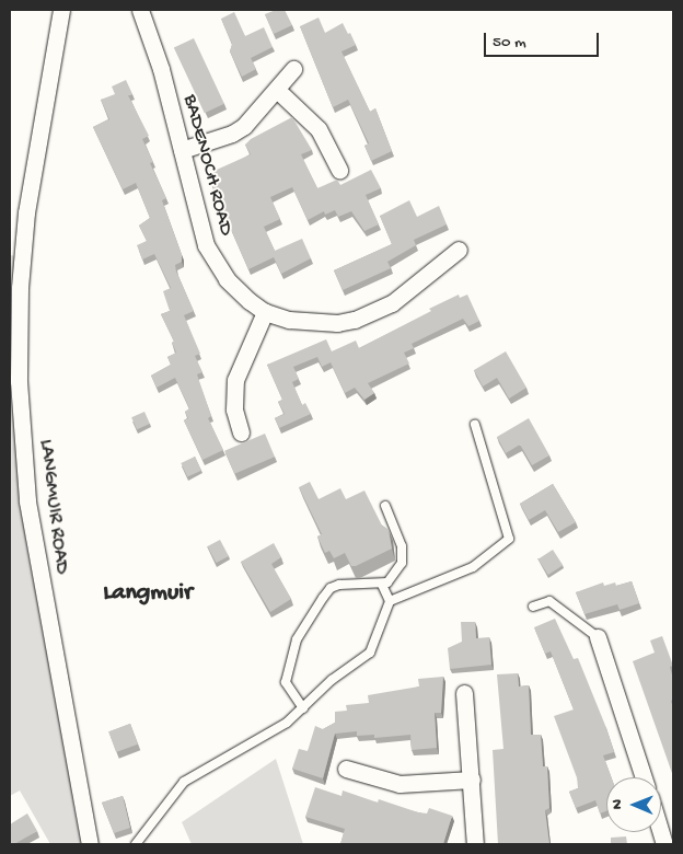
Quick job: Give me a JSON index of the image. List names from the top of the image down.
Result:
{
  "streets": {
    "street": ["BADENOCH ROAD", "LANGMUIR ROAD"]
  },
  "districts": ["Langmuir"],
  "scale_bar": "50 m",
  "north": "left"
}
